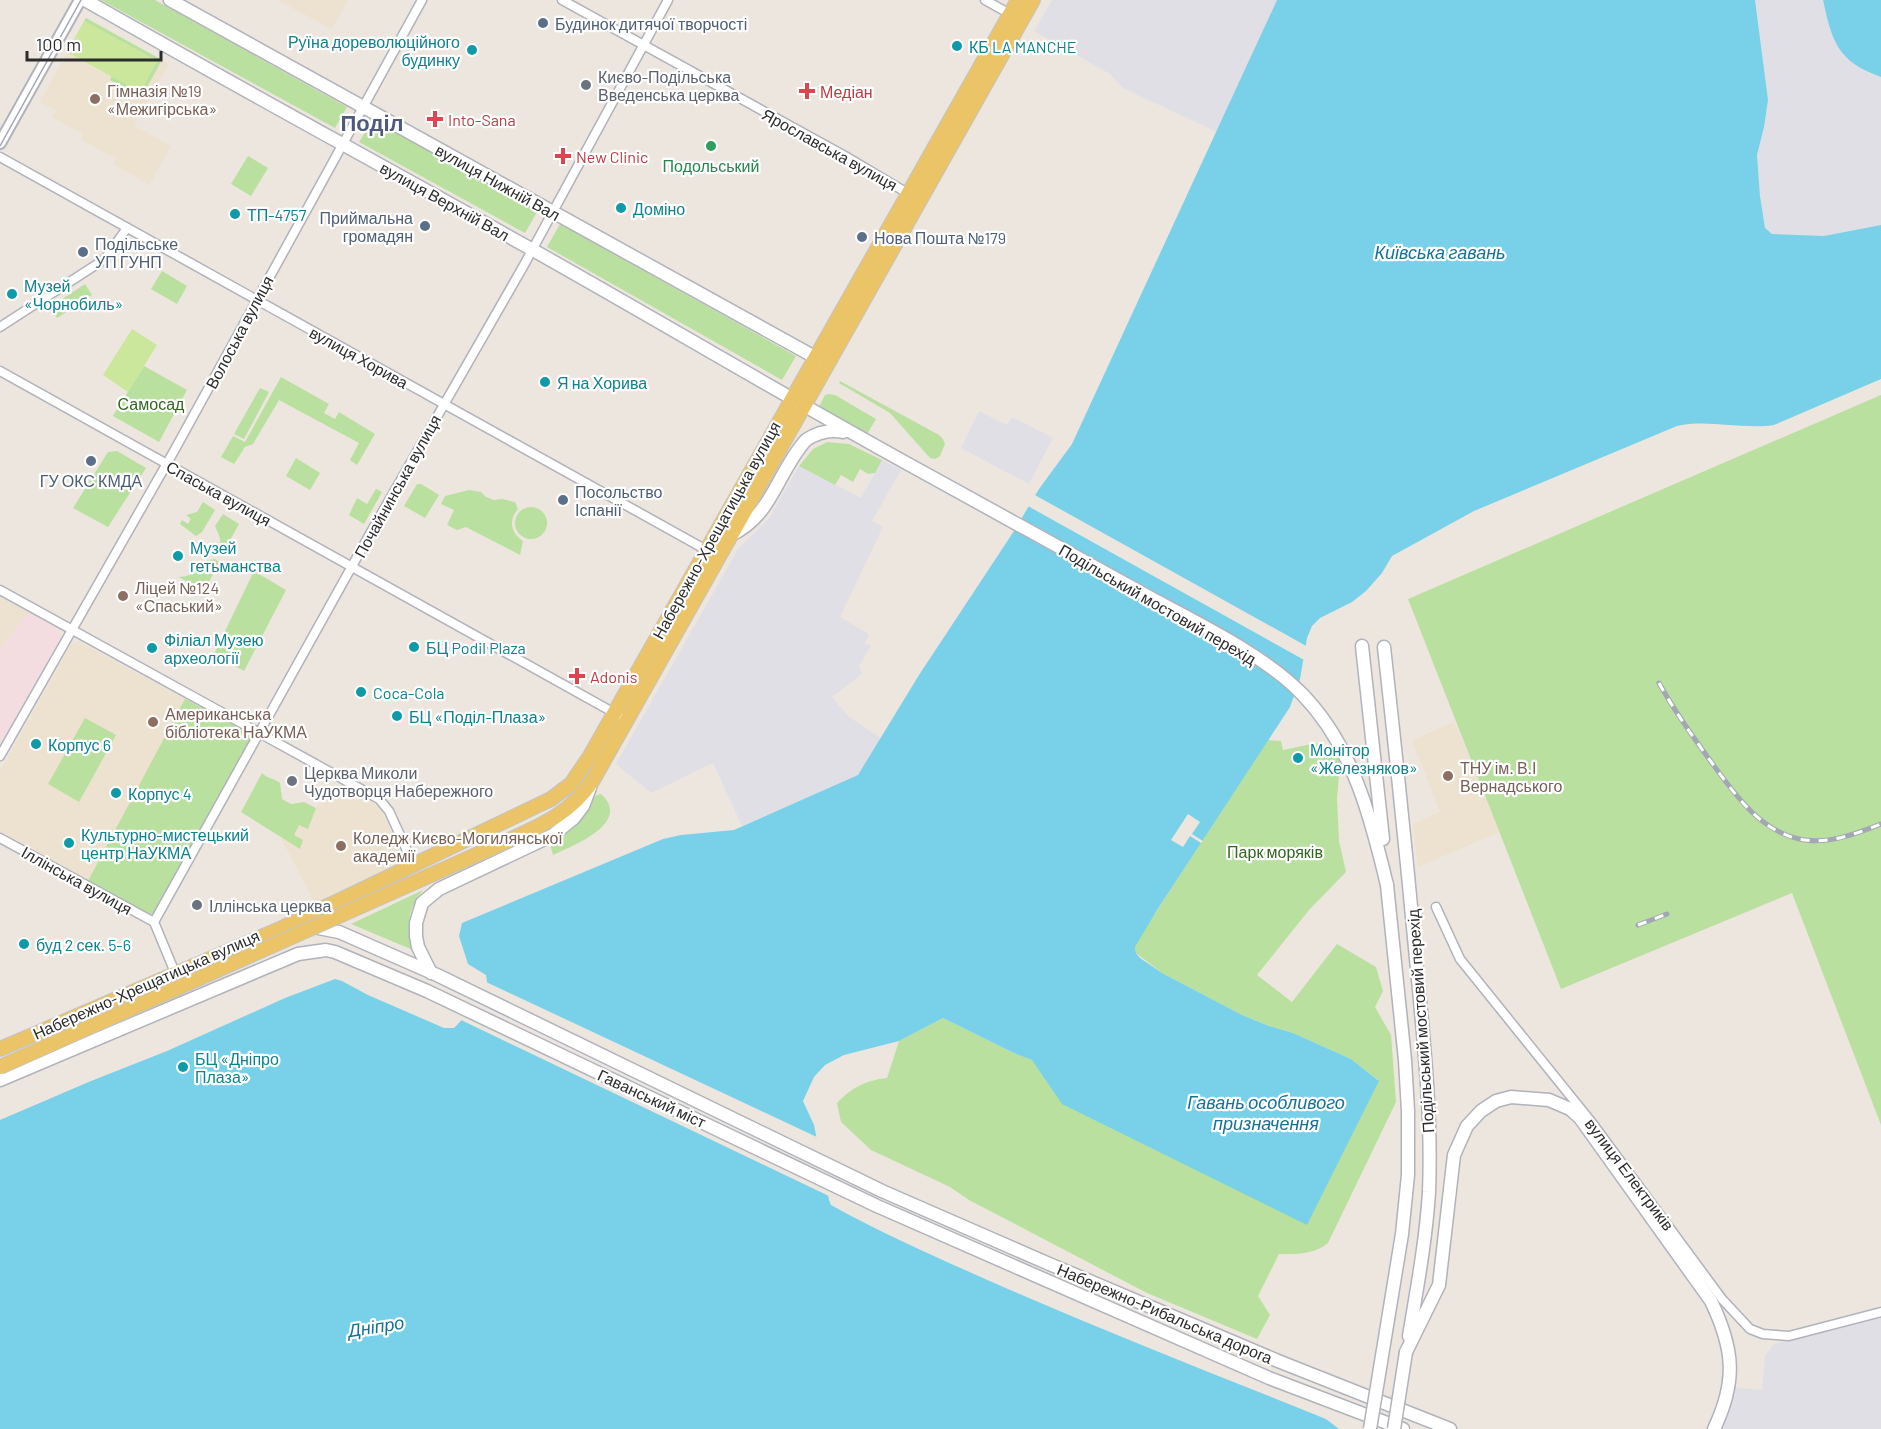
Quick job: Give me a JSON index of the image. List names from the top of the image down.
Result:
{
  "streets": {
    "main road": [
      "вулиця Нижній Вал",
      "вулиця Верхній Вал",
      "Набережно-Хрещатицька вулиця",
      "Подільський мостовий перехід",
      "Гаванський міст",
      "Набережно-Рибальська дорога"
    ],
    "street": [
      "Ярославська вулиця",
      "Волоська вулиця",
      "вулиця Хорива",
      "Почайнинська вулиця",
      "Спаська вулиця",
      "Іллінська вулиця",
      "вулиця Електриків"
    ]
  },
  "crossings": [
    ["Ярославська вулиця", "Почайнинська вулиця"],
    ["Ярославська вулиця", "Набережно-Хрещатицька вулиця"],
    ["вулиця Нижній Вал", "Волоська вулиця"],
    ["вулиця Нижній Вал", "Почайнинська вулиця"],
    ["вулиця Нижній Вал", "Набережно-Хрещатицька вулиця"],
    ["вулиця Верхній Вал", "Волоська вулиця"],
    ["вулиця Верхній Вал", "Почайнинська вулиця"],
    ["вулиця Верхній Вал", "Набережно-Хрещатицька вулиця"],
    ["вулиця Верхній Вал", "Подільський мостовий перехід"],
    ["Волоська вулиця", "вулиця Хорива"],
    ["Волоська вулиця", "Спаська вулиця"],
    ["вулиця Хорива", "Почайнинська вулиця"],
    ["вулиця Хорива", "Набережно-Хрещатицька вулиця"],
    ["Почайнинська вулиця", "Спаська вулиця"],
    ["Почайнинська вулиця", "Іллінська вулиця"],
    ["Спаська вулиця", "Набережно-Хрещатицька вулиця"],
    ["Набережно-Хрещатицька вулиця", "Гаванський міст"],
    ["Гаванський міст", "Набережно-Рибальська дорога"]
  ],
  "districts": ["Поділ"],
  "water": ["Київська гавань", "Гавань особливого призначення", "Дніпро"],
  "parks": ["Самосад", "Парк моряків"],
  "places": {
    "other": [
      "Будинок дитячої творчості",
      "КБ LA MANCHE",
      "Руїна дореволюційного будинку",
      "Києво-Подільська Введенська церква",
      "Гімназія №19 «Межигірська»",
      "Подольський",
      "Доміно",
      "ТП-4757",
      "Приймальна громадян",
      "Нова Пошта №179",
      "Подільське УП ГУНП",
      "Музей «Чорнобиль»",
      "Я на Хорива",
      "ГУ ОКС КМДА",
      "Посольство Іспанії",
      "Музей гетьманства",
      "Ліцей №124 «Спаський»",
      "БЦ Podil Plaza",
      "Філіал Музею археології",
      "Coca-Cola",
      "БЦ «Поділ-Плаза»",
      "Американська бібліотека НаУКМА",
      "Корпус 6",
      "Монітор «Железняков»",
      "ТНУ ім. В.І Вернадського",
      "Церква Миколи Чудотворця Набережного",
      "Корпус 4",
      "Культурно-мистецький центр НаУКМА",
      "Коледж Києво-Могилянської академії",
      "Іллінська церква",
      "буд 2 сек. 5-6",
      "БЦ «Дніпро Плаза»"
    ],
    "health": [
      "Медіан",
      "Into-Sana",
      "New Clinic",
      "Adonis"
    ]
  },
  "scale_bar": "100 m"
}
